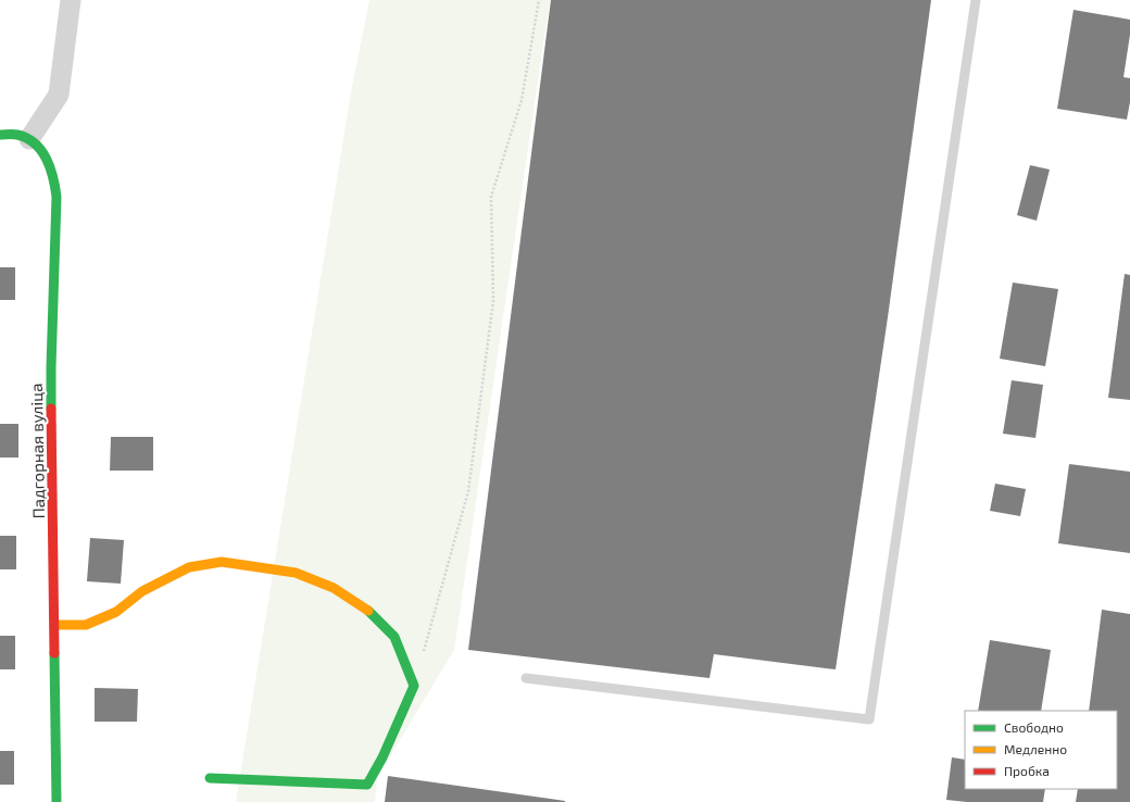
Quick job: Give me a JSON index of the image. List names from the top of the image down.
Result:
{
  "streets": {
    "street": ["Падгорная вуліца"]
  },
  "legend": ["Свободно", "Медленно", "Пробка"]
}
